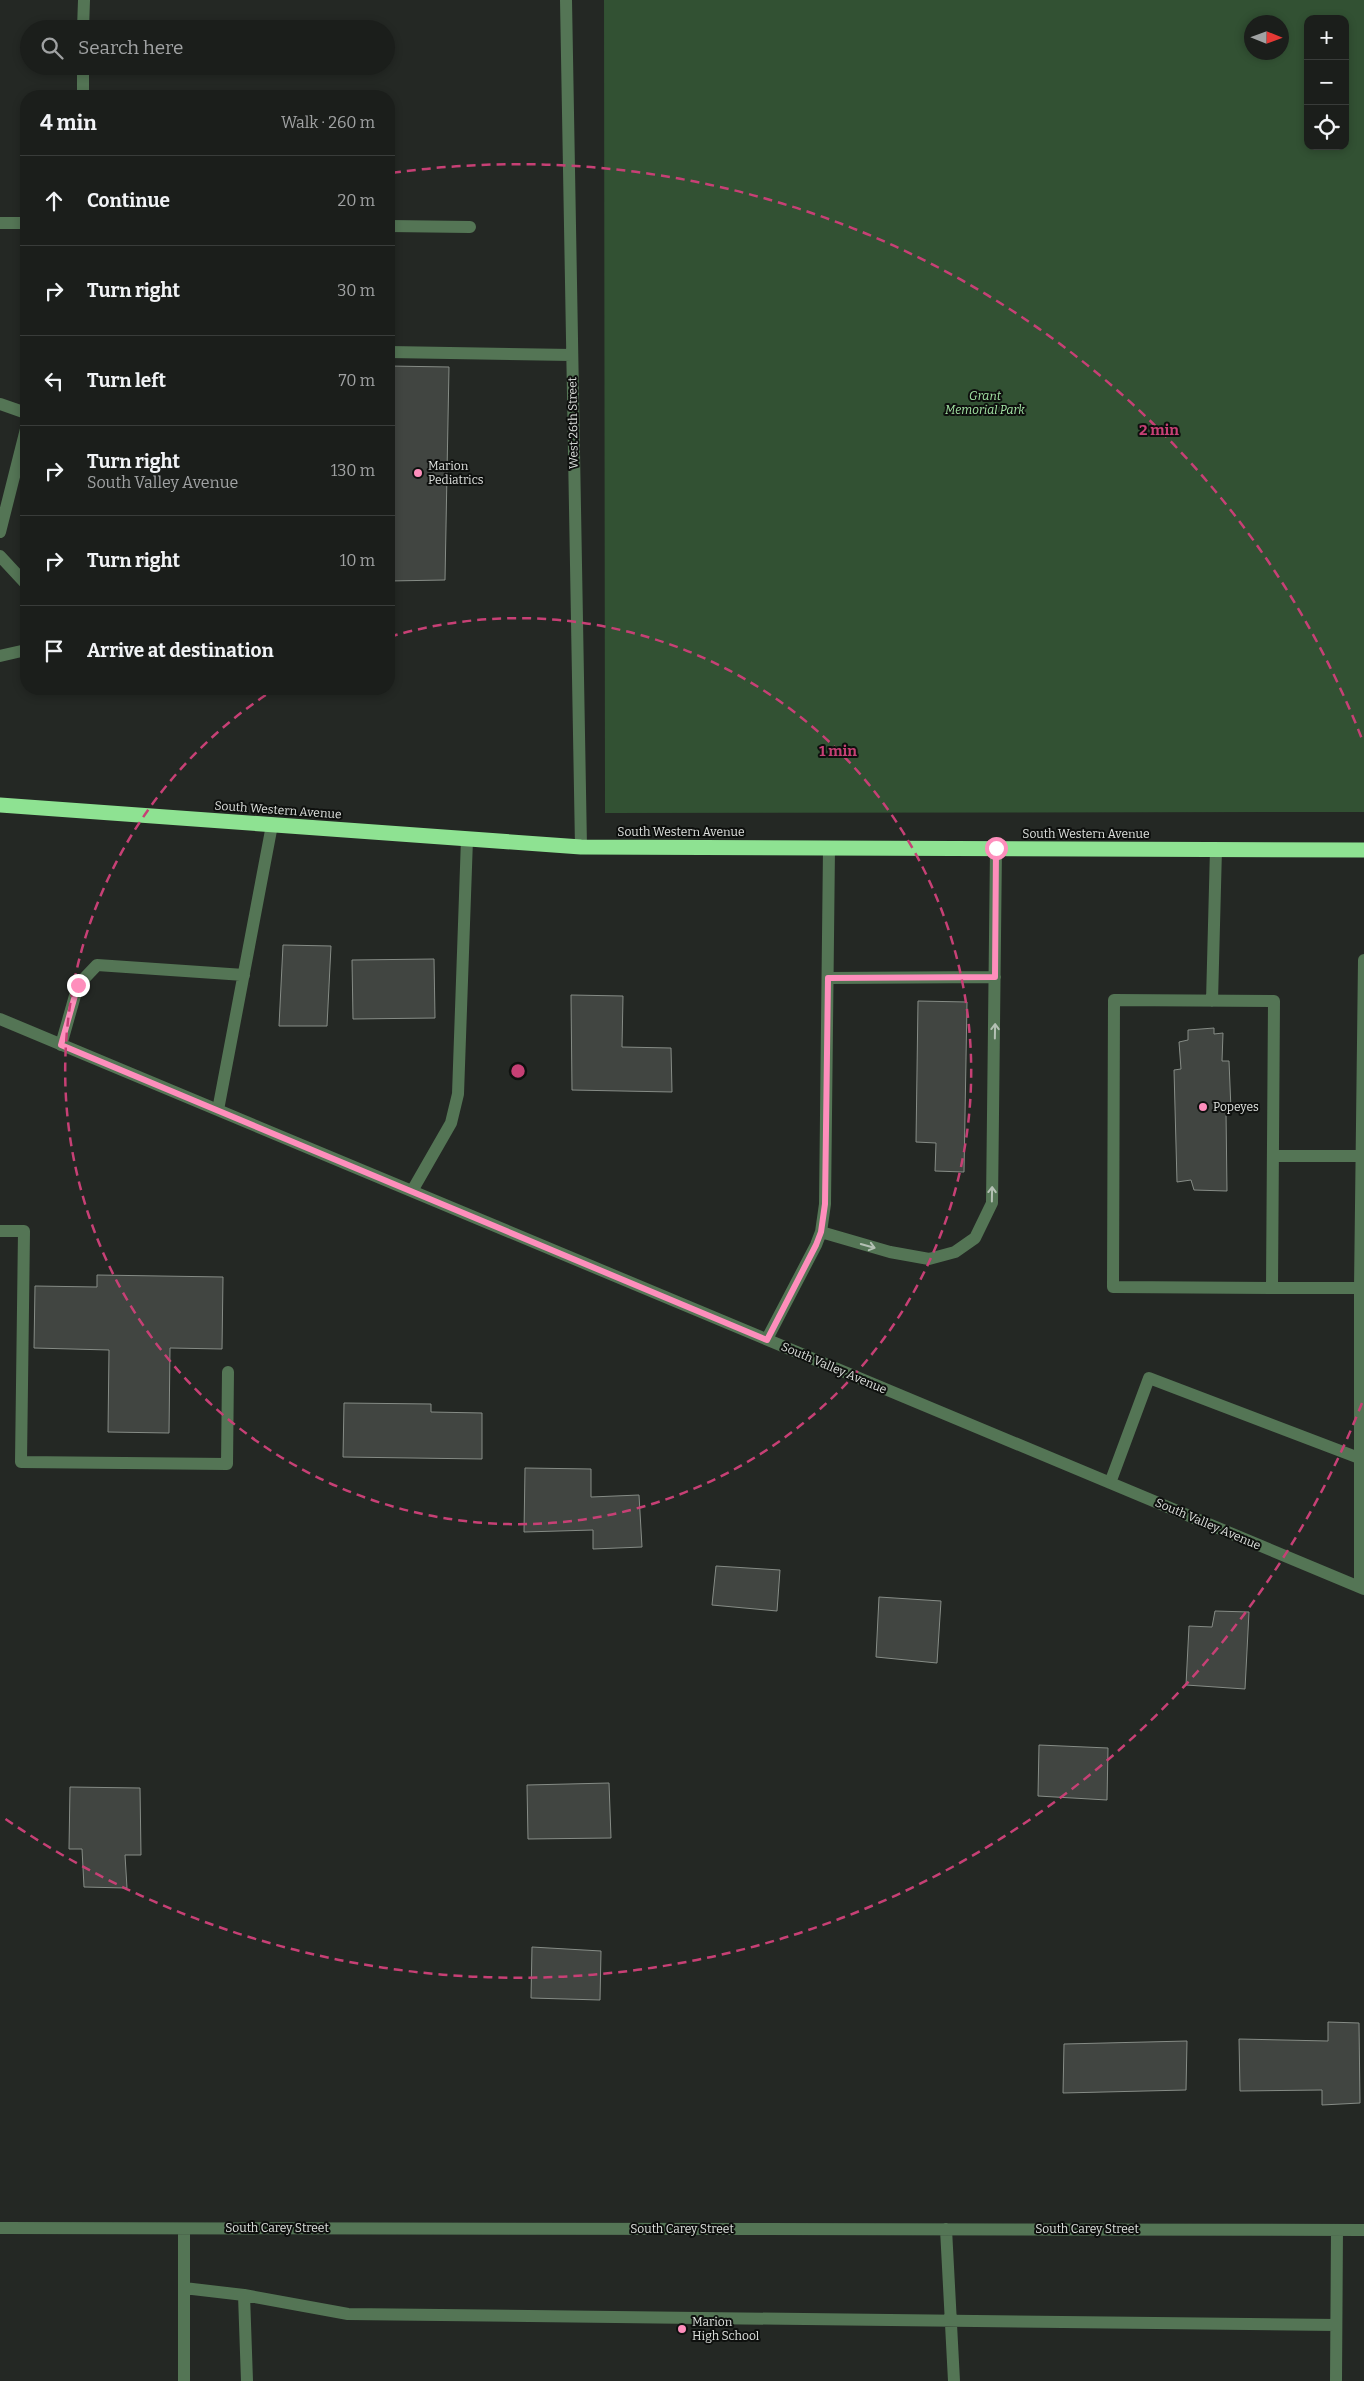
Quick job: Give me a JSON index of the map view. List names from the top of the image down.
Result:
{
  "streets": {
    "highway": ["South Western Avenue"],
    "street": ["West 26th Street", "South Valley Avenue", "South Carey Street"]
  },
  "crossings": [
    ["West 26th Street", "South Western Avenue"]
  ],
  "parks": ["Grant Memorial Park"],
  "places": ["Marion Pediatrics", "Popeyes", "Marion High School"],
  "north": "right",
  "page": {
    "map_buttons": ["+", "−"],
    "search": "Search here",
    "heading": ["4 min", "Walk · 260 m"],
    "list": [
      ["Continue", "20 m"],
      ["Turn right", "30 m"],
      ["Turn left", "70 m"],
      ["Turn right", "South Valley Avenue", "130 m"],
      ["Turn right", "10 m"],
      "Arrive at destination"
    ]
  },
  "rings": ["2 min", "1 min"]
}
